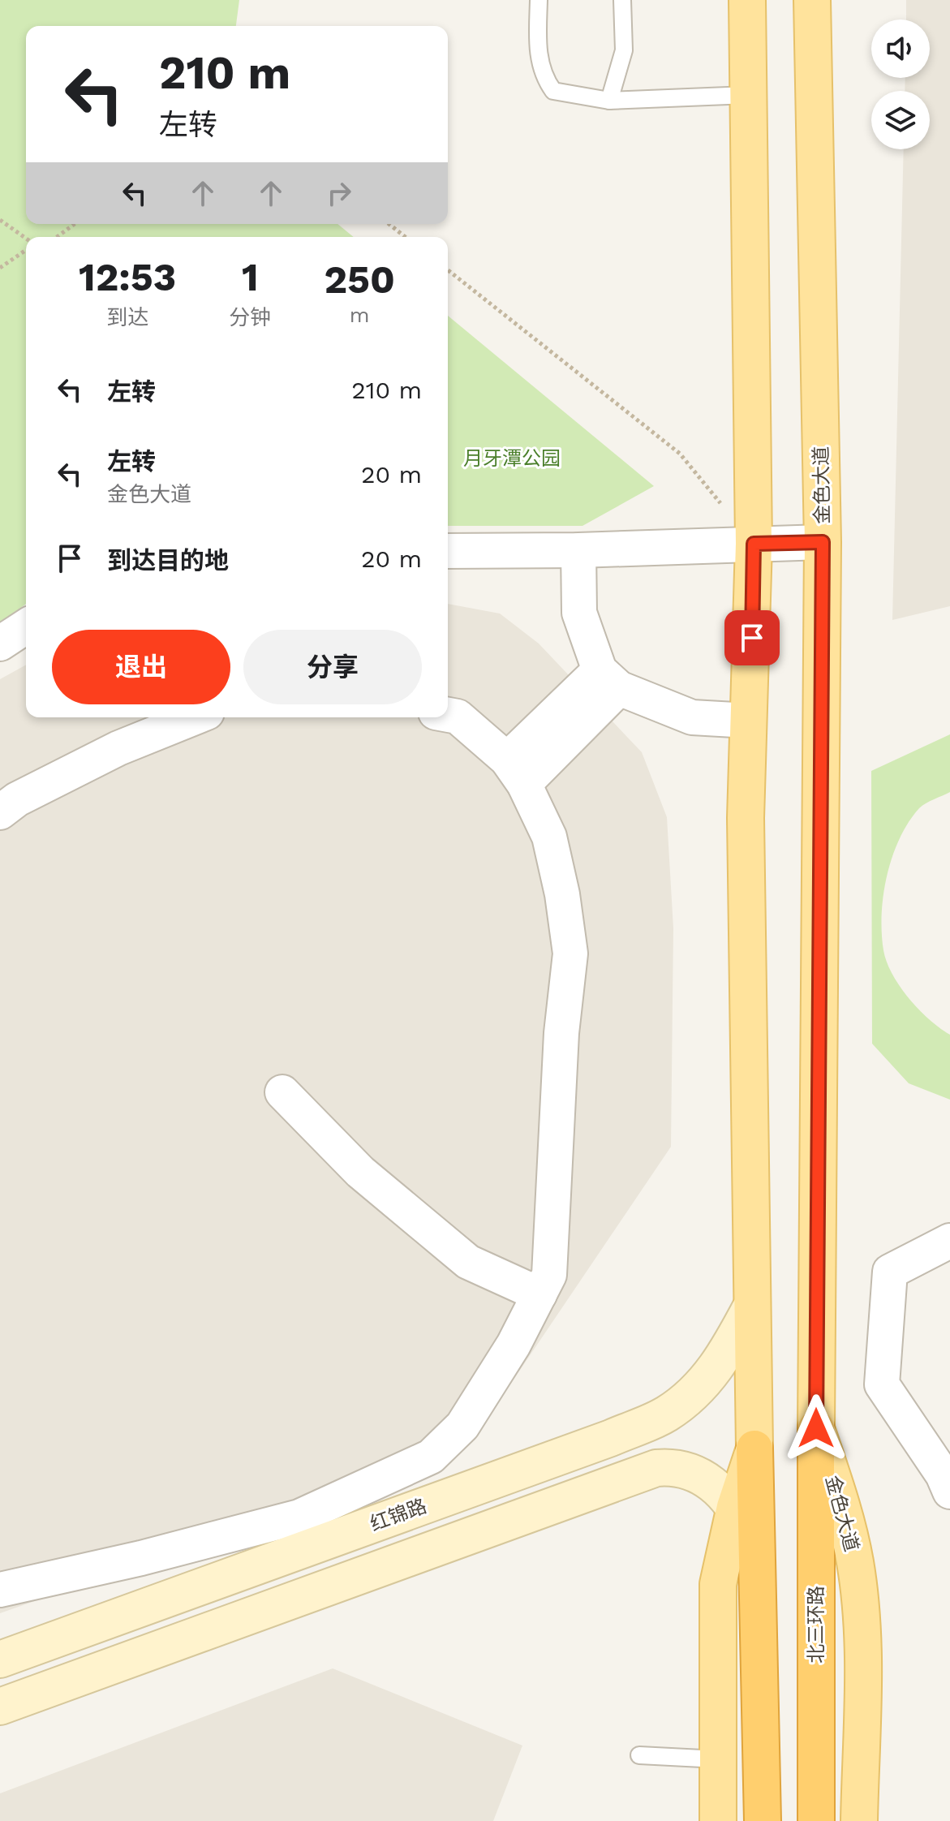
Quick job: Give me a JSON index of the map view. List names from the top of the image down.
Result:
{
  "streets": {
    "highway": ["北三环路"],
    "main road": ["金色大道"],
    "street": ["红锦路"]
  },
  "crossings": [
    ["金色大道", "北三环路"]
  ],
  "parks": ["月牙潭公园"],
  "page": {
    "turn": ["210 m", "左转"],
    "eta": [
      "12:53",
      "到达",
      "1",
      "分钟",
      "250",
      "m"
    ],
    "list": [
      {
        "name": "左转",
        "value": "210 m"
      },
      {
        "name": "左转",
        "note": "金色大道",
        "value": "20 m"
      },
      {
        "name": "到达目的地",
        "value": "20 m"
      }
    ],
    "buttons": ["退出", "分享"]
  }
}
